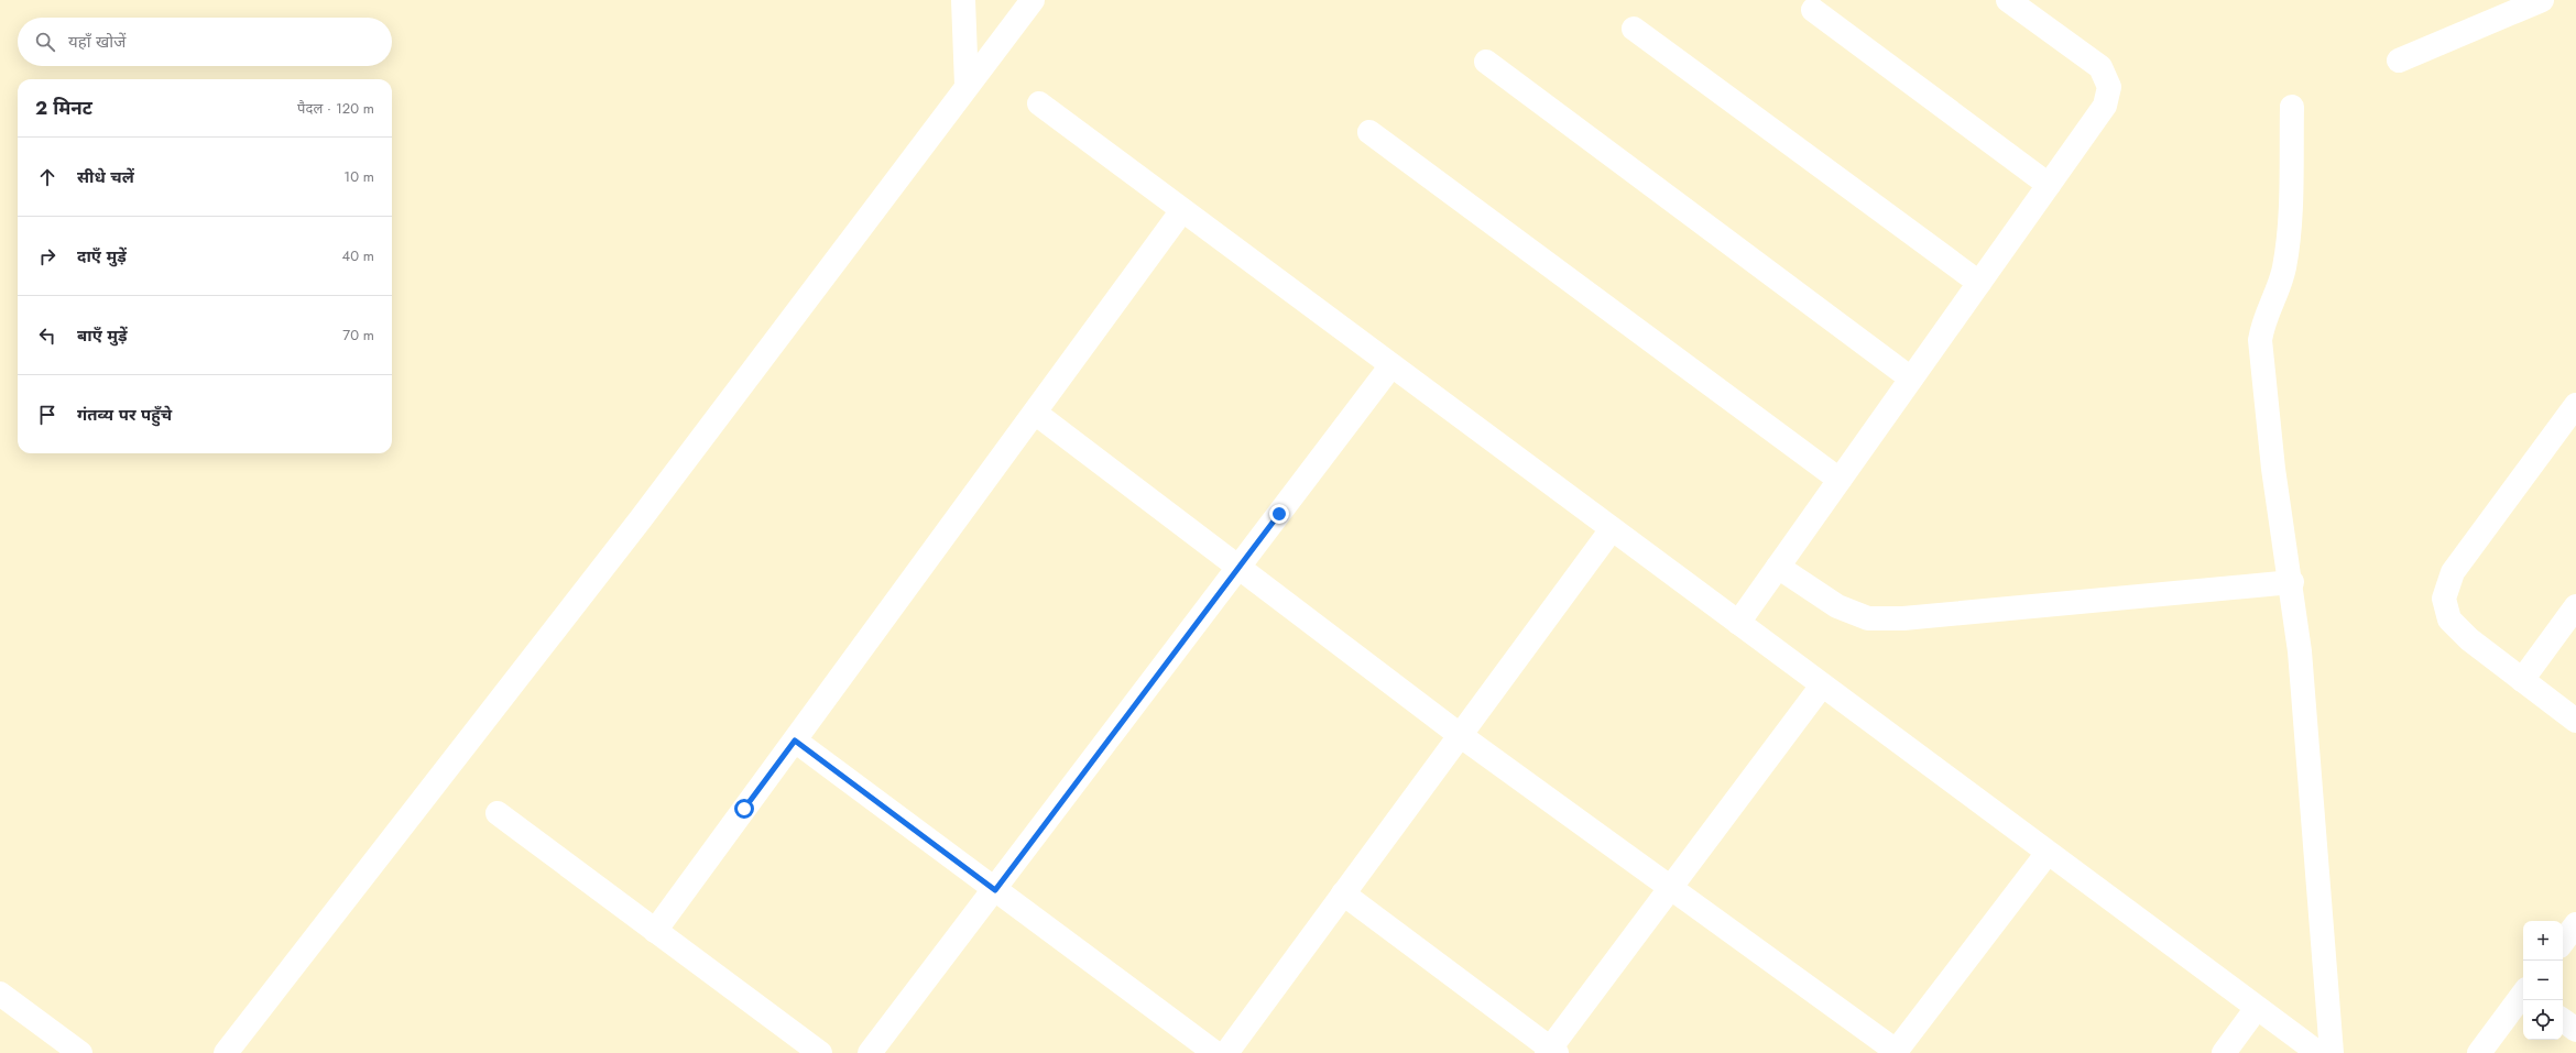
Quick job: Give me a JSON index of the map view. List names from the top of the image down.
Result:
{
  "page": {
    "search": "यहाँ खोजें",
    "heading": ["2 मिनट", "पैदल · 120 m"],
    "list": [
      ["सीधे चलें", "10 m"],
      ["दाएँ मुड़ें", "40 m"],
      ["बाएँ मुड़ें", "70 m"],
      "गंतव्य पर पहुँचे"
    ],
    "map_buttons": ["+", "−"]
  }
}
